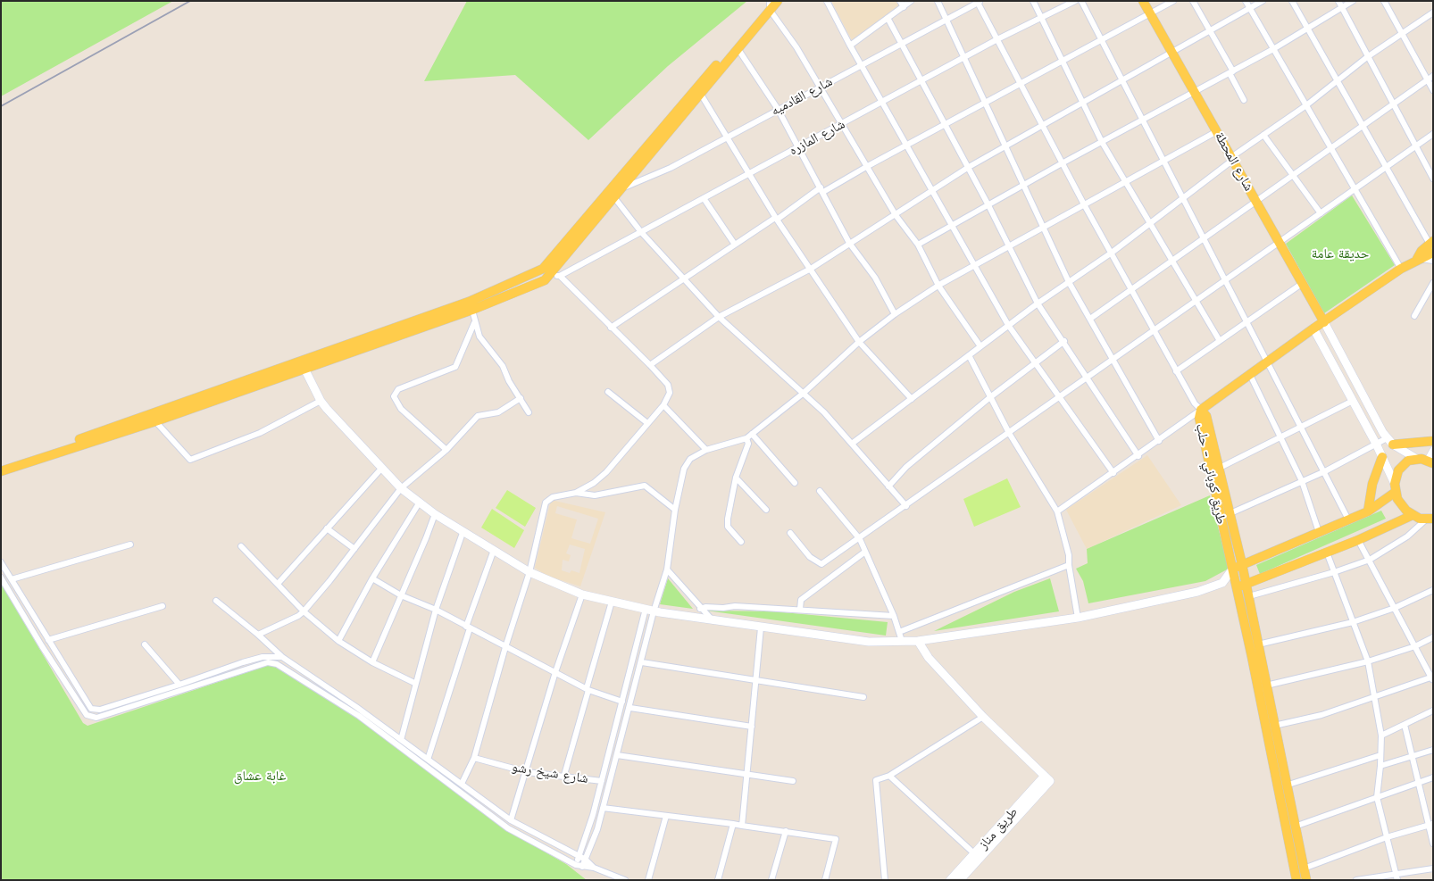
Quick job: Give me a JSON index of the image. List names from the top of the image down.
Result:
{
  "streets": {
    "main road": ["شارع المحطة", "طريق كوباني - حلب", "طريق مناز"],
    "street": ["شارع القادميه", "شارع المازره", "شارع شيخ رشو"]
  },
  "parks": ["حديقة عامة", "غابة عشاق"]
}
